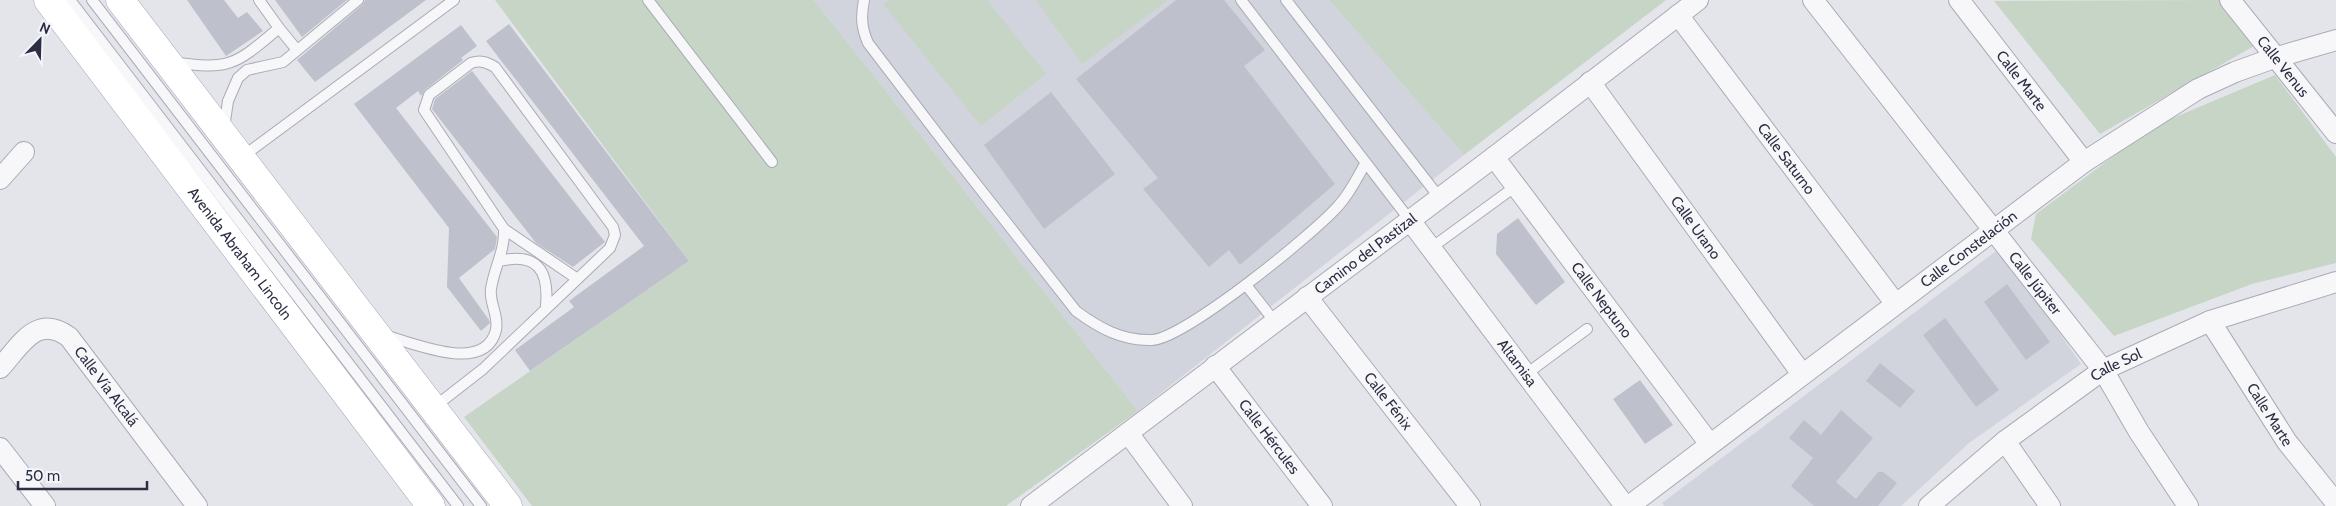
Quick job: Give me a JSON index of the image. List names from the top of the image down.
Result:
{
  "streets": {
    "main road": ["Avenida Abraham Lincoln"],
    "street": [
      "Calle Venus",
      "Calle Marte",
      "Calle Saturno",
      "Calle Urano",
      "Calle Constelación",
      "Camino del Pastizal",
      "Calle Júpiter",
      "Calle Neptuno",
      "Altamisa",
      "Calle Sol",
      "Calle Vía Alcalá",
      "Calle Fénix",
      "Calle Hércules"
    ]
  },
  "crossings": [
    ["Calle Venus", "Calle Constelación"],
    ["Calle Marte", "Calle Constelación"],
    ["Calle Marte", "Calle Sol"],
    ["Calle Saturno", "Calle Constelación"],
    ["Calle Saturno", "Camino del Pastizal"],
    ["Calle Urano", "Calle Constelación"],
    ["Calle Urano", "Camino del Pastizal"],
    ["Calle Constelación", "Calle Júpiter"],
    ["Calle Constelación", "Calle Neptuno"],
    ["Calle Constelación", "Altamisa"],
    ["Camino del Pastizal", "Calle Neptuno"],
    ["Camino del Pastizal", "Altamisa"],
    ["Camino del Pastizal", "Calle Fénix"],
    ["Camino del Pastizal", "Calle Hércules"],
    ["Calle Júpiter", "Calle Sol"]
  ],
  "scale_bar": "50 m",
  "north": "top right"
}
